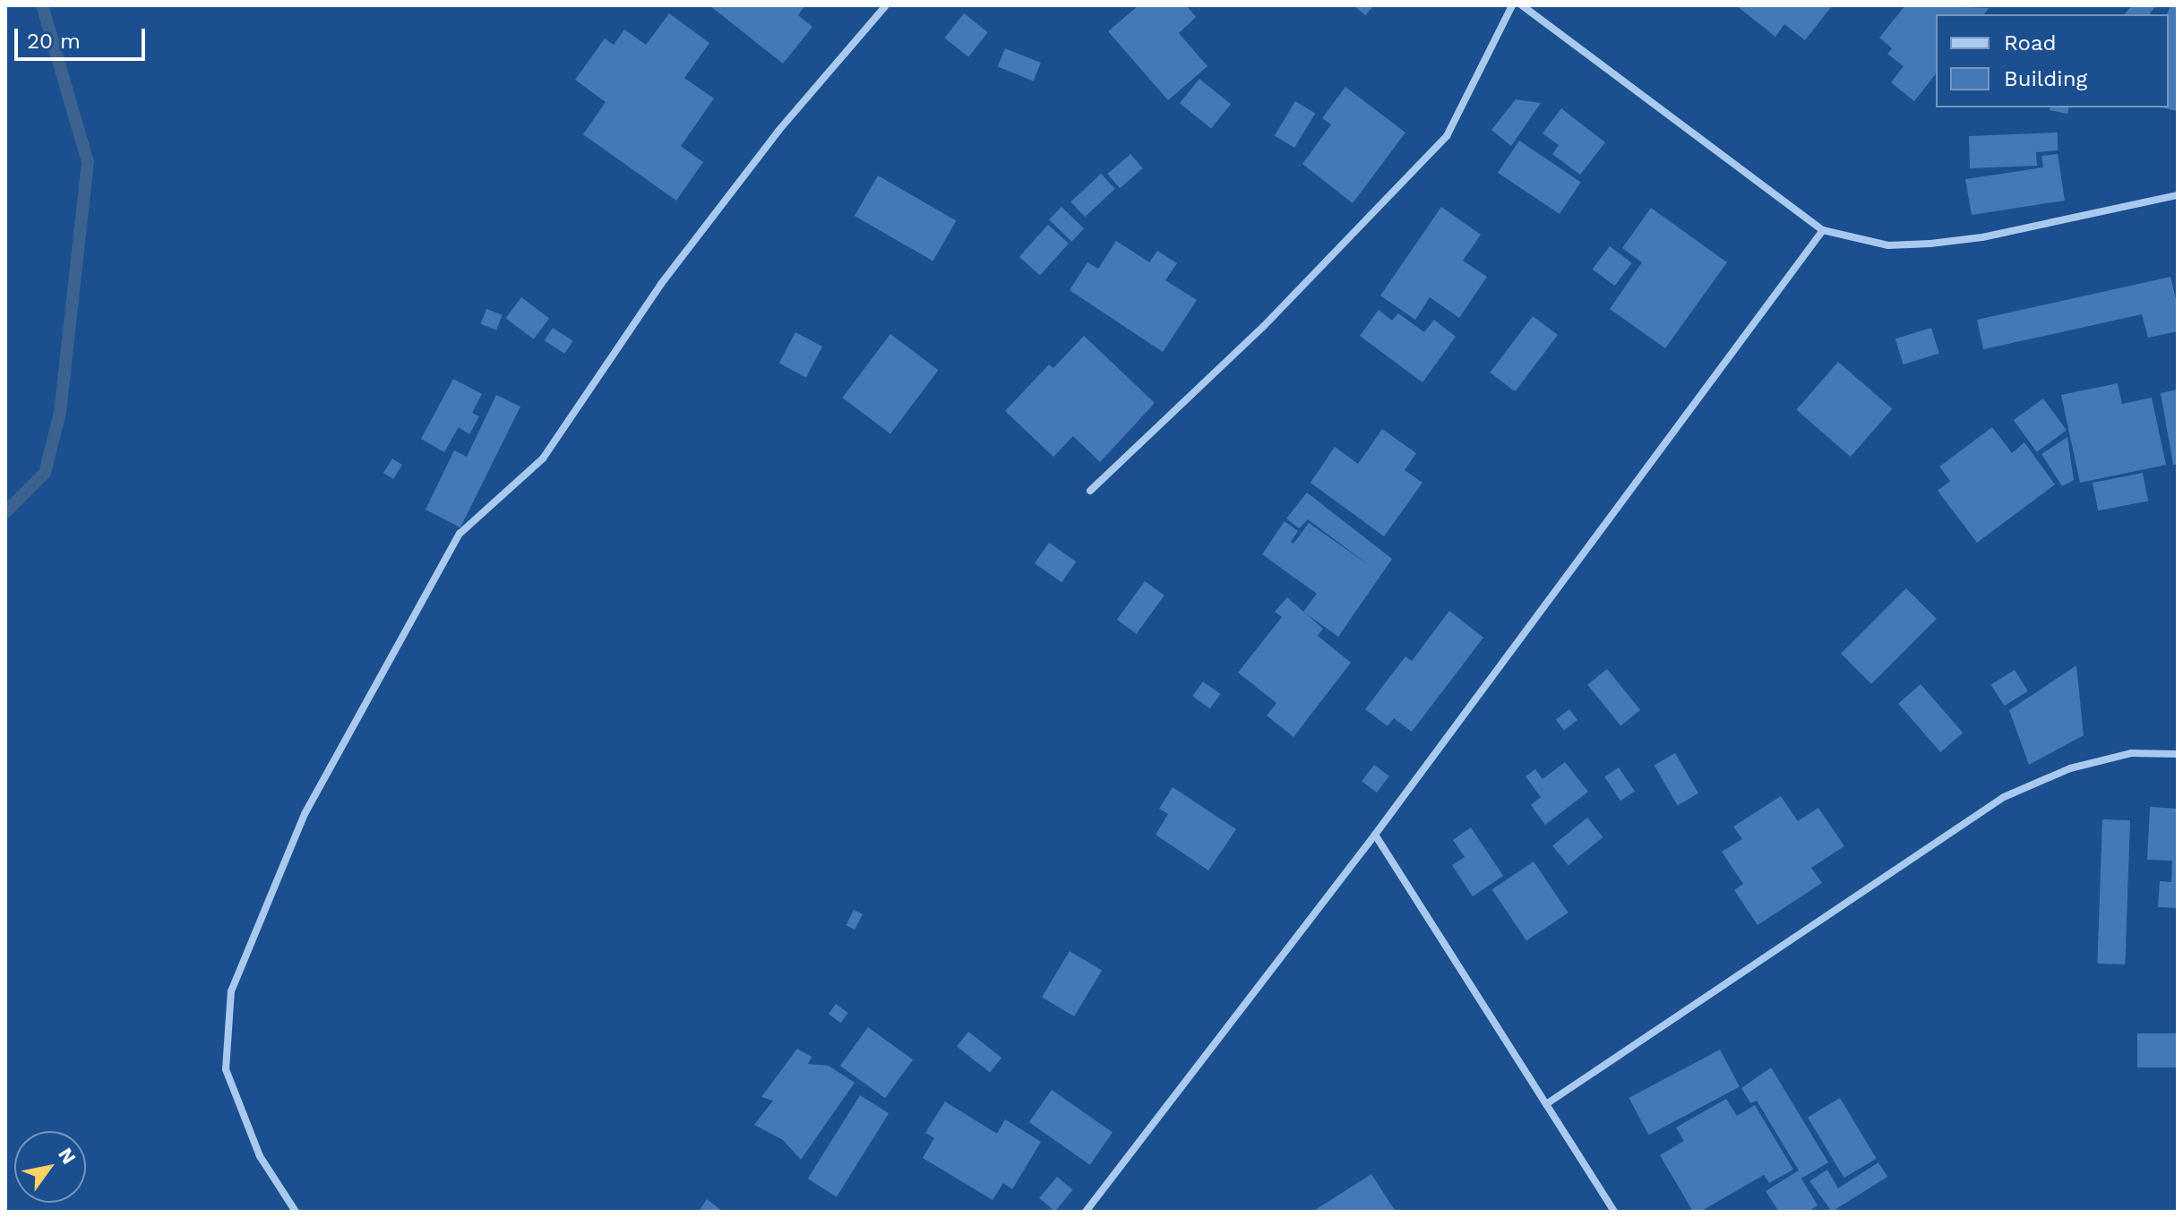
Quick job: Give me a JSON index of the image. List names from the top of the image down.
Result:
{
  "legend": ["Road", "Building"],
  "scale_bar": "20 m",
  "north": "top right"
}
